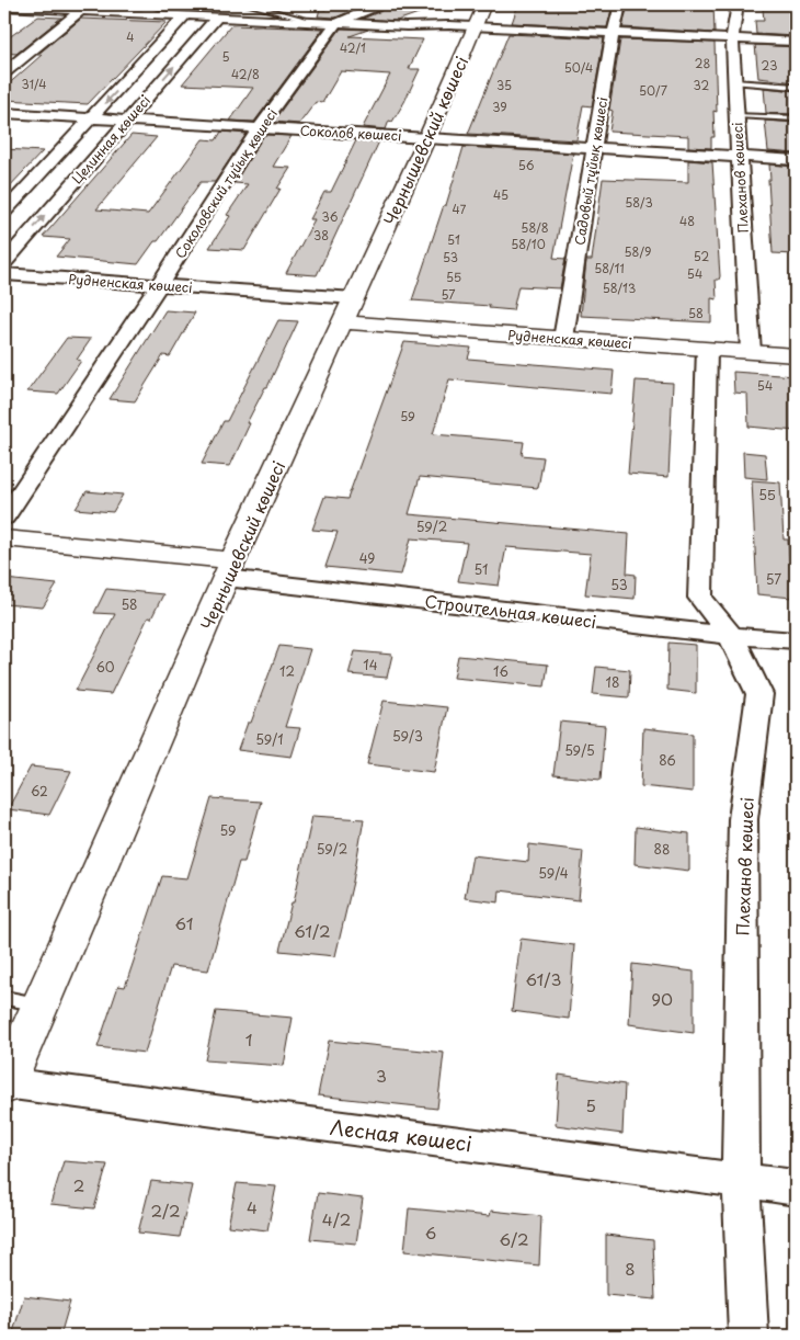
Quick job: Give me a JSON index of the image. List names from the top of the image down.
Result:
{
  "streets": {
    "street": [
      "Соколов көшесі",
      "Целинная көшесі",
      "Чернышевский көшесі",
      "Садовый тұйық көшесі",
      "Плеханов көшесі",
      "Соколовский тұйық көшесі",
      "Рудненская көшесі",
      "Строительная көшесі",
      "Лесная көшесі"
    ]
  },
  "crossings": [
    ["Соколов көшесі", "Целинная көшесі"],
    ["Соколов көшесі", "Чернышевский көшесі"],
    ["Соколов көшесі", "Садовый тұйық көшесі"],
    ["Соколов көшесі", "Плеханов көшесі"],
    ["Соколов көшесі", "Соколовский тұйық көшесі"],
    ["Чернышевский көшесі", "Рудненская көшесі"],
    ["Чернышевский көшесі", "Строительная көшесі"],
    ["Чернышевский көшесі", "Лесная көшесі"],
    ["Садовый тұйық көшесі", "Рудненская көшесі"],
    ["Плеханов көшесі", "Рудненская көшесі"],
    ["Плеханов көшесі", "Строительная көшесі"],
    ["Плеханов көшесі", "Лесная көшесі"],
    ["Соколовский тұйық көшесі", "Рудненская көшесі"]
  ],
  "house_numbers": [
    "4",
    "42/1",
    "5",
    "28",
    "23",
    "50/4",
    "42/8",
    "31/4",
    "35",
    "32",
    "50/7",
    "39",
    "56",
    "45",
    "58/3",
    "47",
    "36",
    "48",
    "58/8",
    "38",
    "51",
    "58/10",
    "58/9",
    "52",
    "53",
    "58/11",
    "54",
    "55",
    "58/13",
    "57",
    "58",
    "54",
    "59",
    "55",
    "59/2",
    "49",
    "51",
    "57",
    "53",
    "58",
    "14",
    "60",
    "12",
    "16",
    "18",
    "59/3",
    "59/1",
    "59/5",
    "86",
    "62",
    "59",
    "59/2",
    "88",
    "59/4",
    "61",
    "61/2",
    "61/3",
    "90",
    "1",
    "3",
    "5",
    "2",
    "4",
    "2/2",
    "4/2",
    "6",
    "6/2",
    "8"
  ]
}
